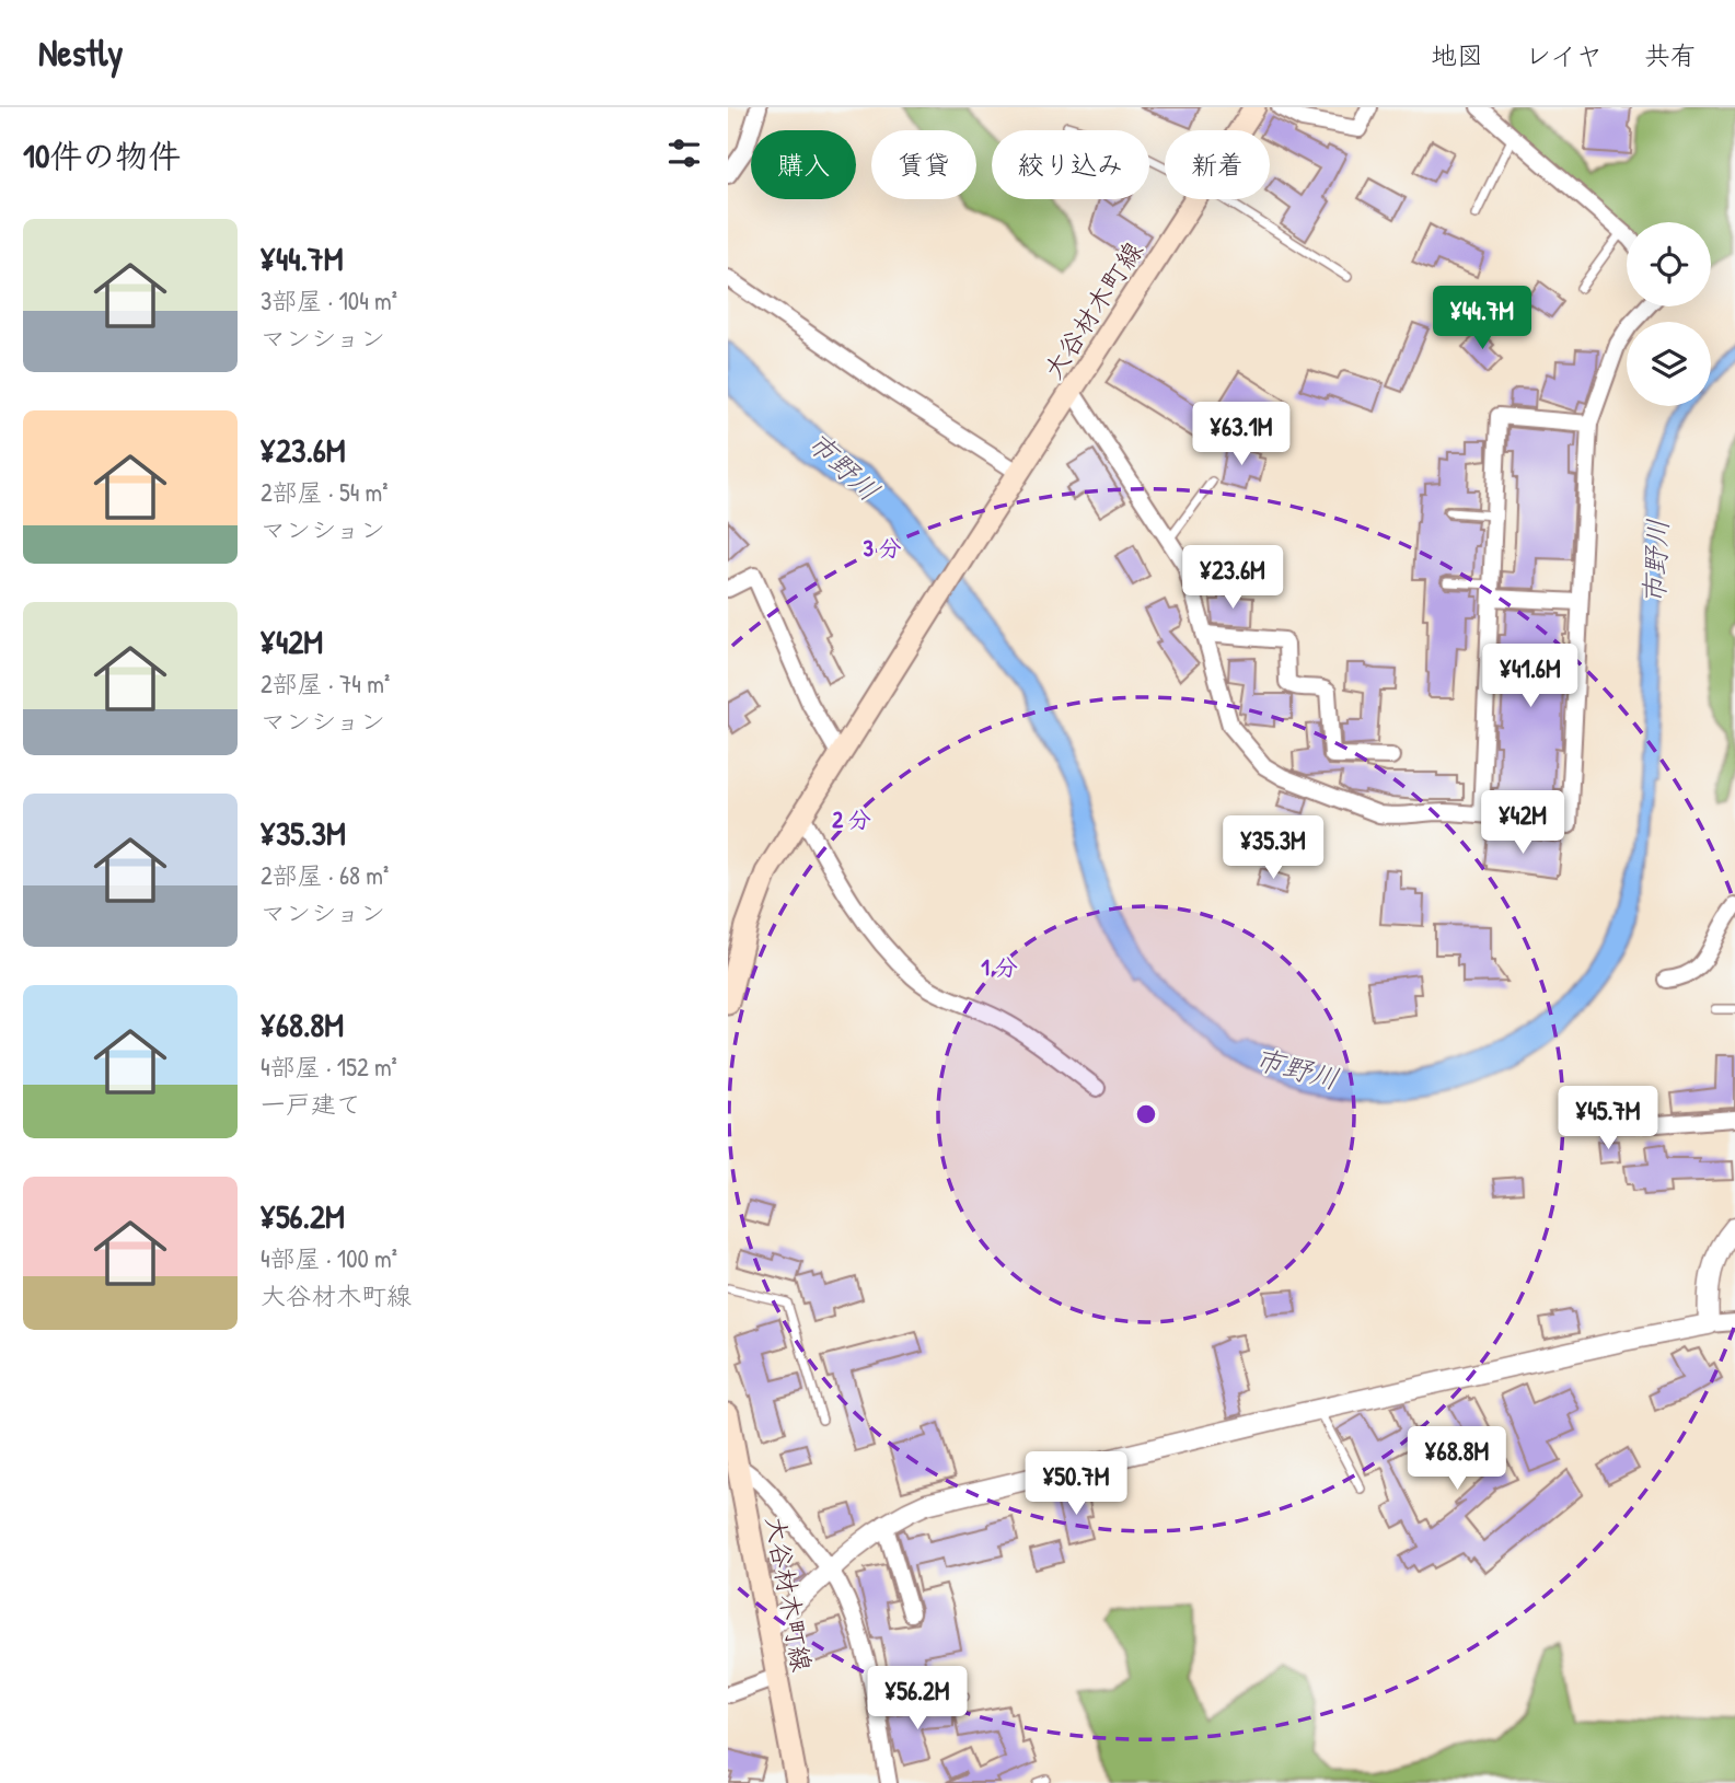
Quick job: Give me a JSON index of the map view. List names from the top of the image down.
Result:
{
  "streets": {
    "main road": ["大谷材木町線"]
  },
  "water": ["市野川"],
  "page": {
    "header": "Nestly",
    "nav": ["地図", "レイヤ", "共有"],
    "heading": "10件の物件",
    "chip": [
      "購入",
      "賃貸",
      "絞り込み",
      "新着"
    ],
    "list": [
      {
        "name": "¥44.7M",
        "note": "3部屋 · 104 m² · マンション"
      },
      {
        "name": "¥23.6M",
        "note": "2部屋 · 54 m² · マンション"
      },
      {
        "name": "¥42M",
        "note": "2部屋 · 74 m² · マンション"
      },
      {
        "name": "¥35.3M",
        "note": "2部屋 · 68 m² · マンション"
      },
      {
        "name": "¥68.8M",
        "note": "4部屋 · 152 m² · 一戸建て"
      },
      {
        "name": "¥56.2M",
        "note": "4部屋 · 100 m² · 大谷材木町線"
      }
    ],
    "price": [
      "¥44.7M",
      "¥63.1M",
      "¥23.6M",
      "¥41.6M",
      "¥42M",
      "¥35.3M",
      "¥45.7M",
      "¥68.8M",
      "¥50.7M",
      "¥56.2M"
    ]
  },
  "rings": ["3 分", "2 分", "1 分"]
}
